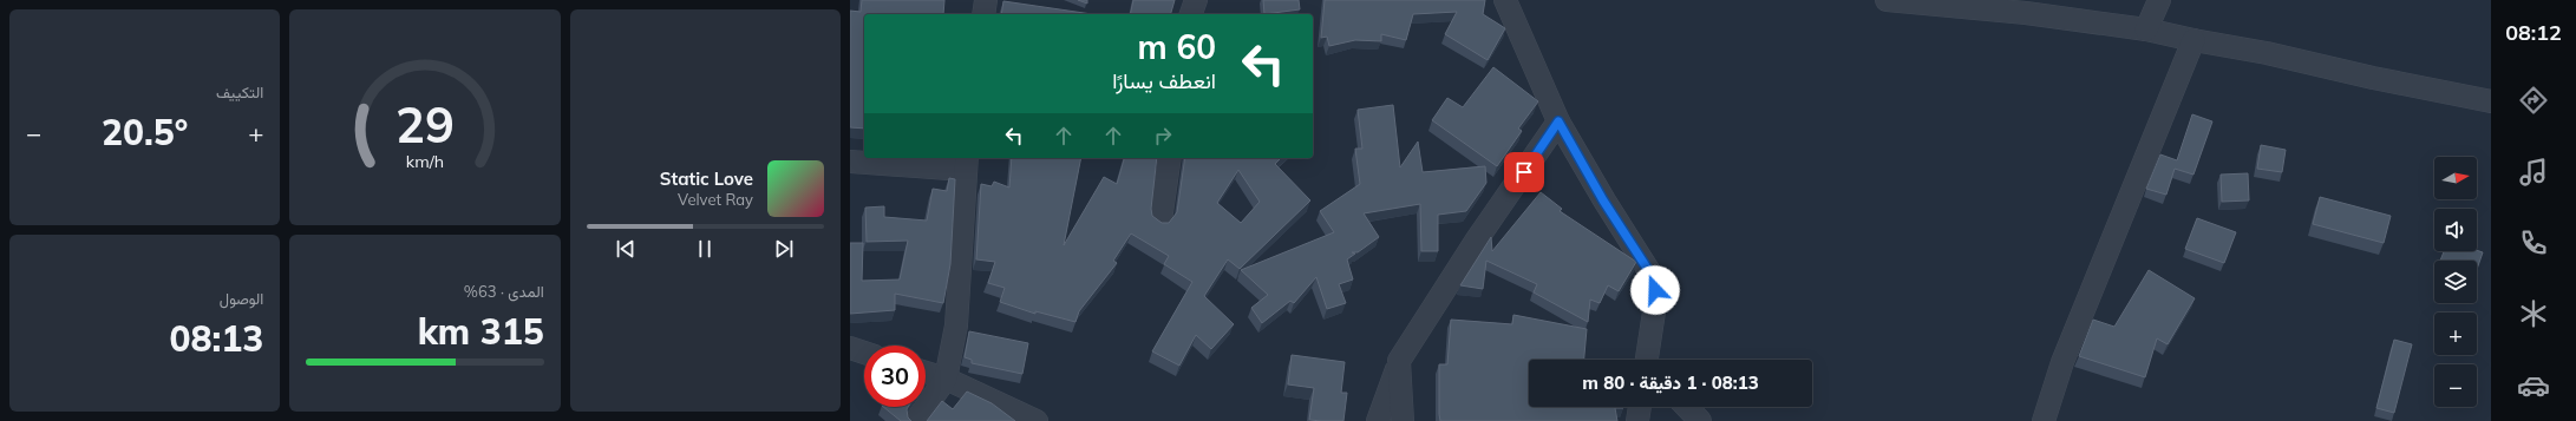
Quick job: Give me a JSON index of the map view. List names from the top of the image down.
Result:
{
  "north": "right",
  "page": {
    "tabs": "08:12",
    "tile": [
      "التكييف",
      ["المدى · 63%", "315 km"],
      ["الوصول", "08:13"]
    ],
    "turn": ["60 m", "انعطف يسارًا"],
    "heat": ["−", "20.5°", "+"],
    "map_buttons": ["+", "−"],
    "song": ["Static Love", "Velvet Ray"],
    "limit": "30",
    "trip": "08:13 · 1 دقيقة · 80 m",
    "gauge": ["29", "km/h"]
  }
}
